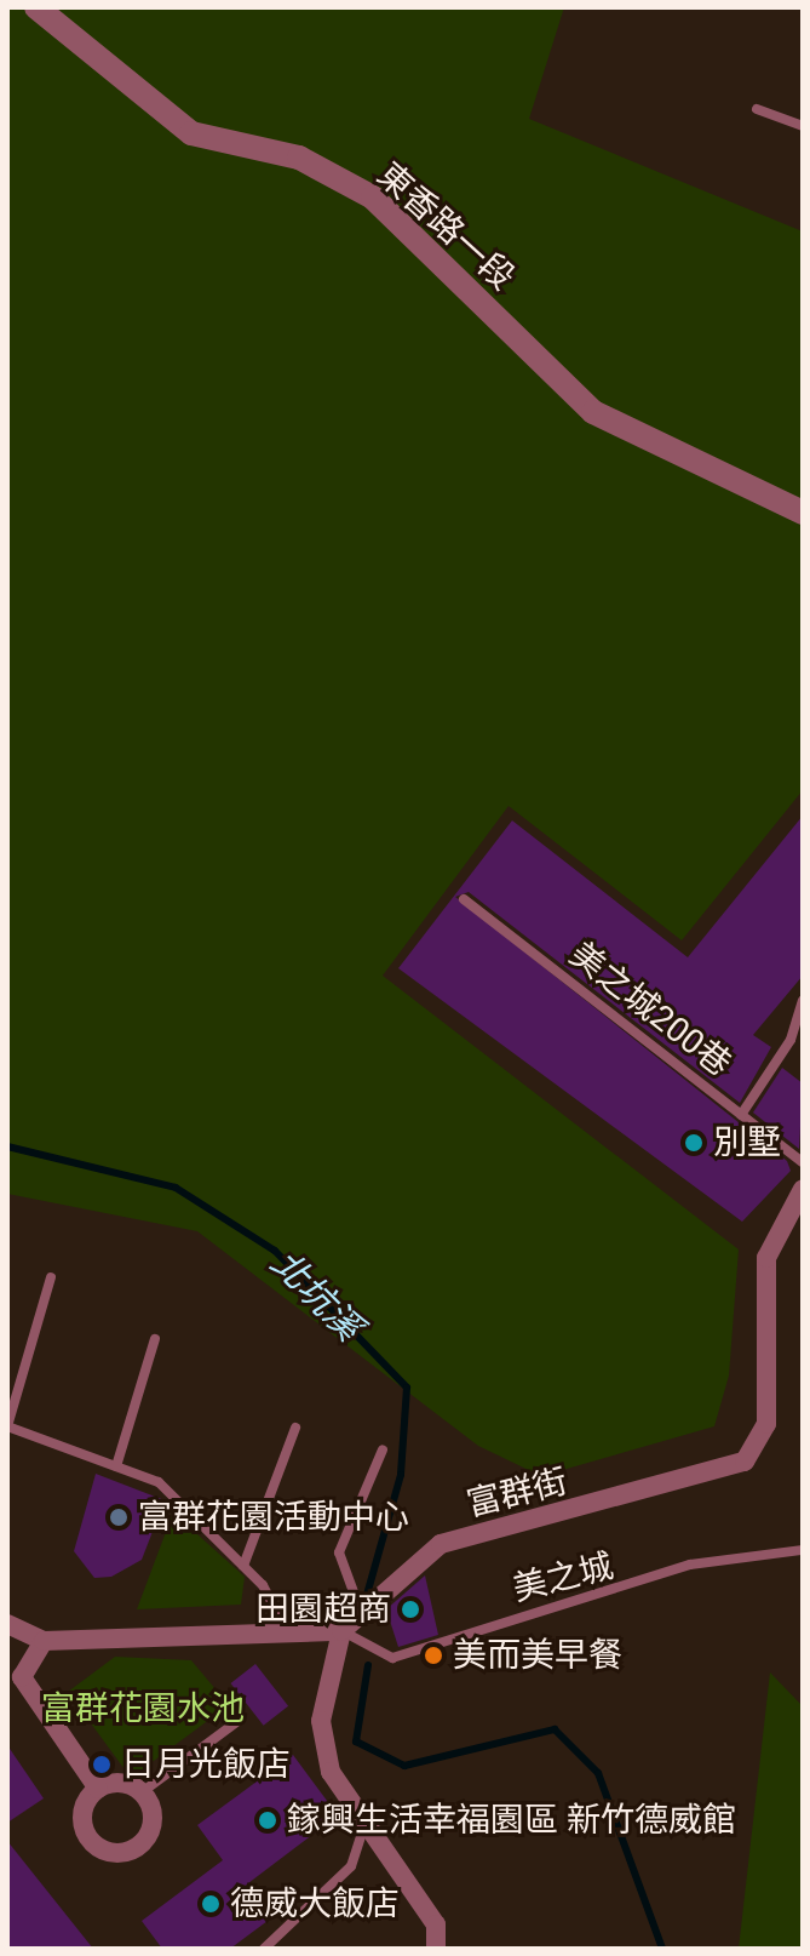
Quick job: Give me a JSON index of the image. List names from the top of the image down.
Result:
{
  "streets": {
    "street": ["東香路一段", "富群街"],
    "lane": ["美之城200巷", "美之城"]
  },
  "crossings": [
    ["富群街", "美之城"]
  ],
  "water": ["北坑溪"],
  "parks": ["富群花園水池"],
  "places": [
    "別墅",
    "富群花園活動中心",
    "田園超商",
    "美而美早餐",
    "日月光飯店",
    "鎵興生活幸福園區 新竹德威館",
    "德威大飯店"
  ]
}
